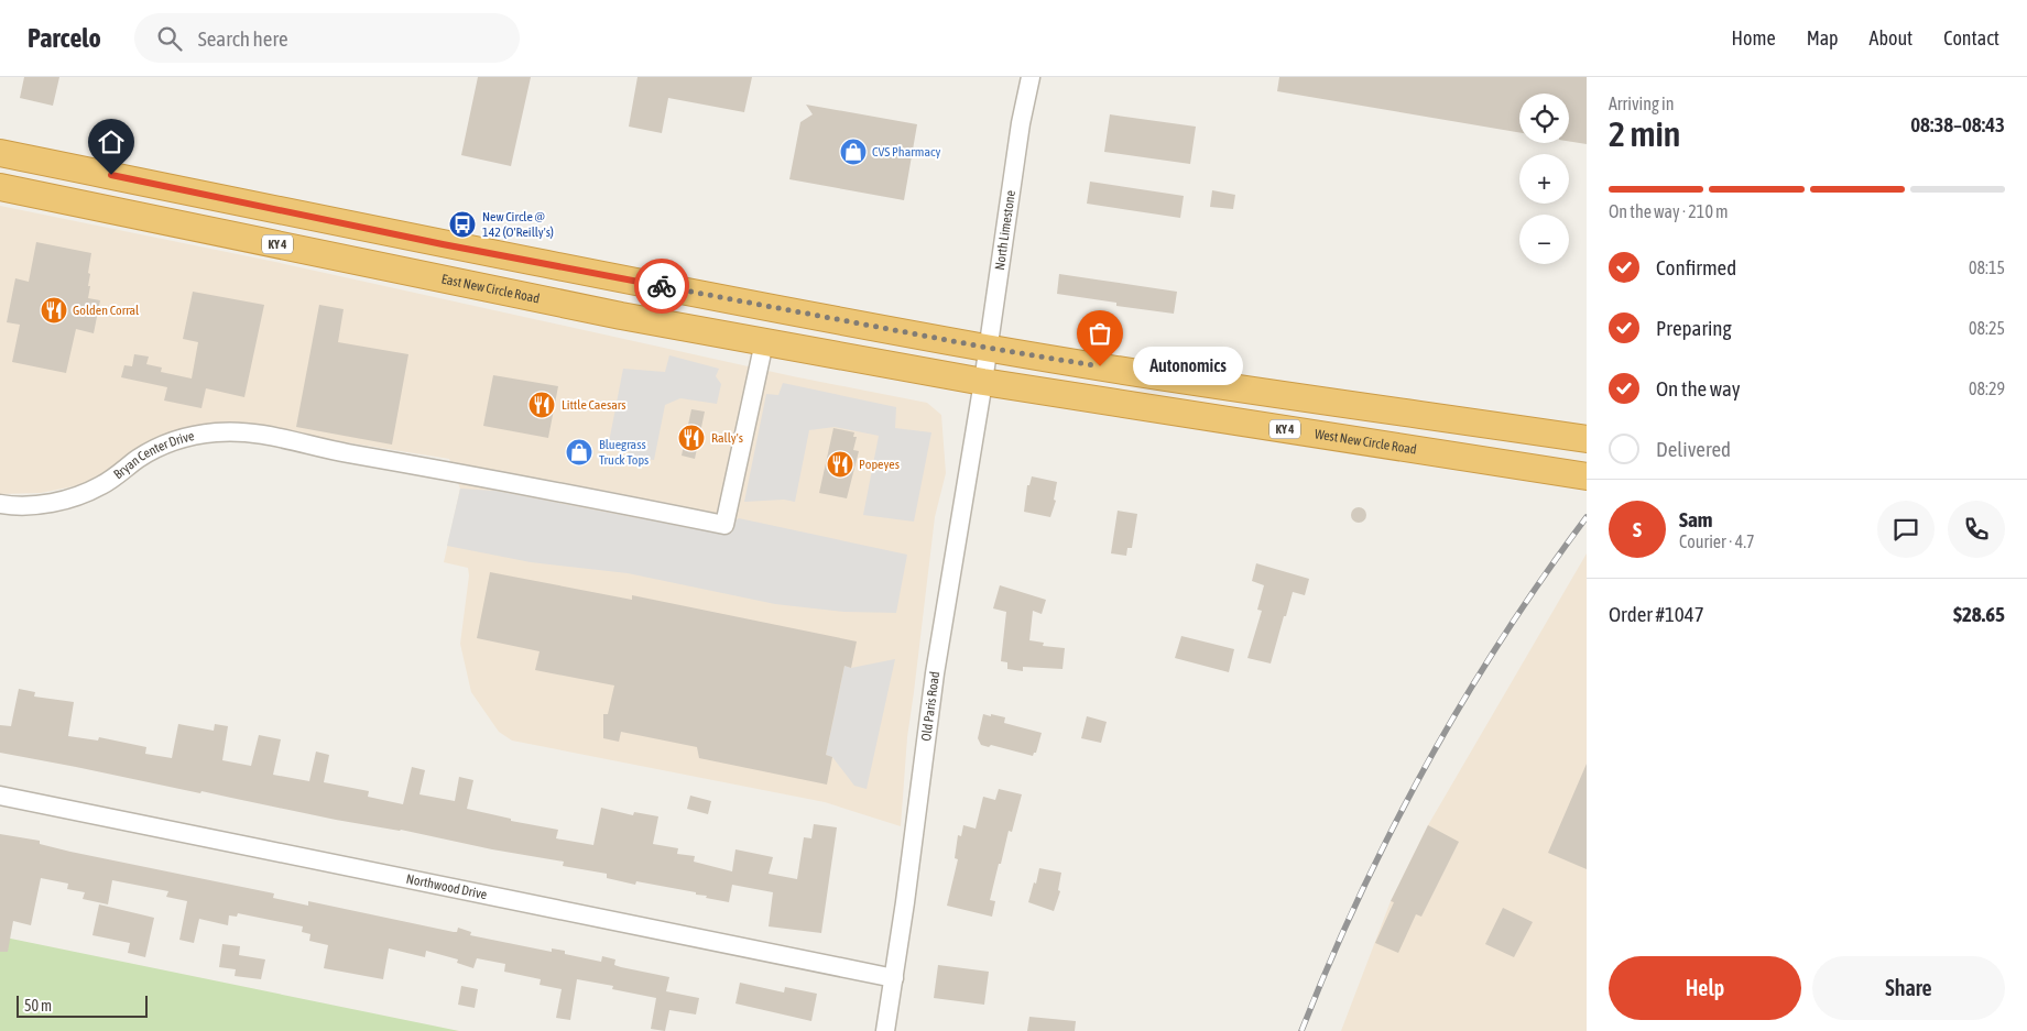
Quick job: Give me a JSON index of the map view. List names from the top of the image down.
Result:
{
  "streets": {
    "highway": ["KY 4", "East New Circle Road", "West New Circle Road"],
    "street": [
      "North Limestone",
      "Bryan Center Drive",
      "Old Paris Road",
      "Northwood Drive"
    ]
  },
  "crossings": [
    ["North Limestone", "East New Circle Road"],
    ["North Limestone", "West New Circle Road"],
    ["North Limestone", "Old Paris Road"],
    ["East New Circle Road", "West New Circle Road"],
    ["East New Circle Road", "Bryan Center Drive"],
    ["East New Circle Road", "Old Paris Road"],
    ["West New Circle Road", "Old Paris Road"],
    ["Old Paris Road", "Northwood Drive"]
  ],
  "places": {
    "shop": ["CVS Pharmacy", "Bluegrass Truck Tops"],
    "bus stop": ["New Circle @ 142 (O'Reilly's)"],
    "restaurant": [
      "Golden Corral",
      "Little Caesars",
      "Rally's",
      "Popeyes"
    ],
    "other": ["Autonomics"]
  },
  "scale_bar": "50 m",
  "page": {
    "header": "Parcelo",
    "search": "Search here",
    "nav": [
      "Home",
      "Map",
      "About",
      "Contact"
    ],
    "heading": ["2 min", "Arriving in", "08:38–08:43"],
    "panel": [
      "Sam",
      "Courier · 4.7",
      "Order #1047",
      "$28.65"
    ],
    "map_buttons": ["+", "−"],
    "bar": "On the way · 210 m",
    "list": [
      ["Confirmed", "08:15"],
      ["Preparing", "08:25"],
      ["On the way", "08:29"],
      "Delivered"
    ],
    "bubble": "Autonomics",
    "round": "S",
    "buttons": ["Help", "Share"],
    "scale": "50 m"
  }
}
